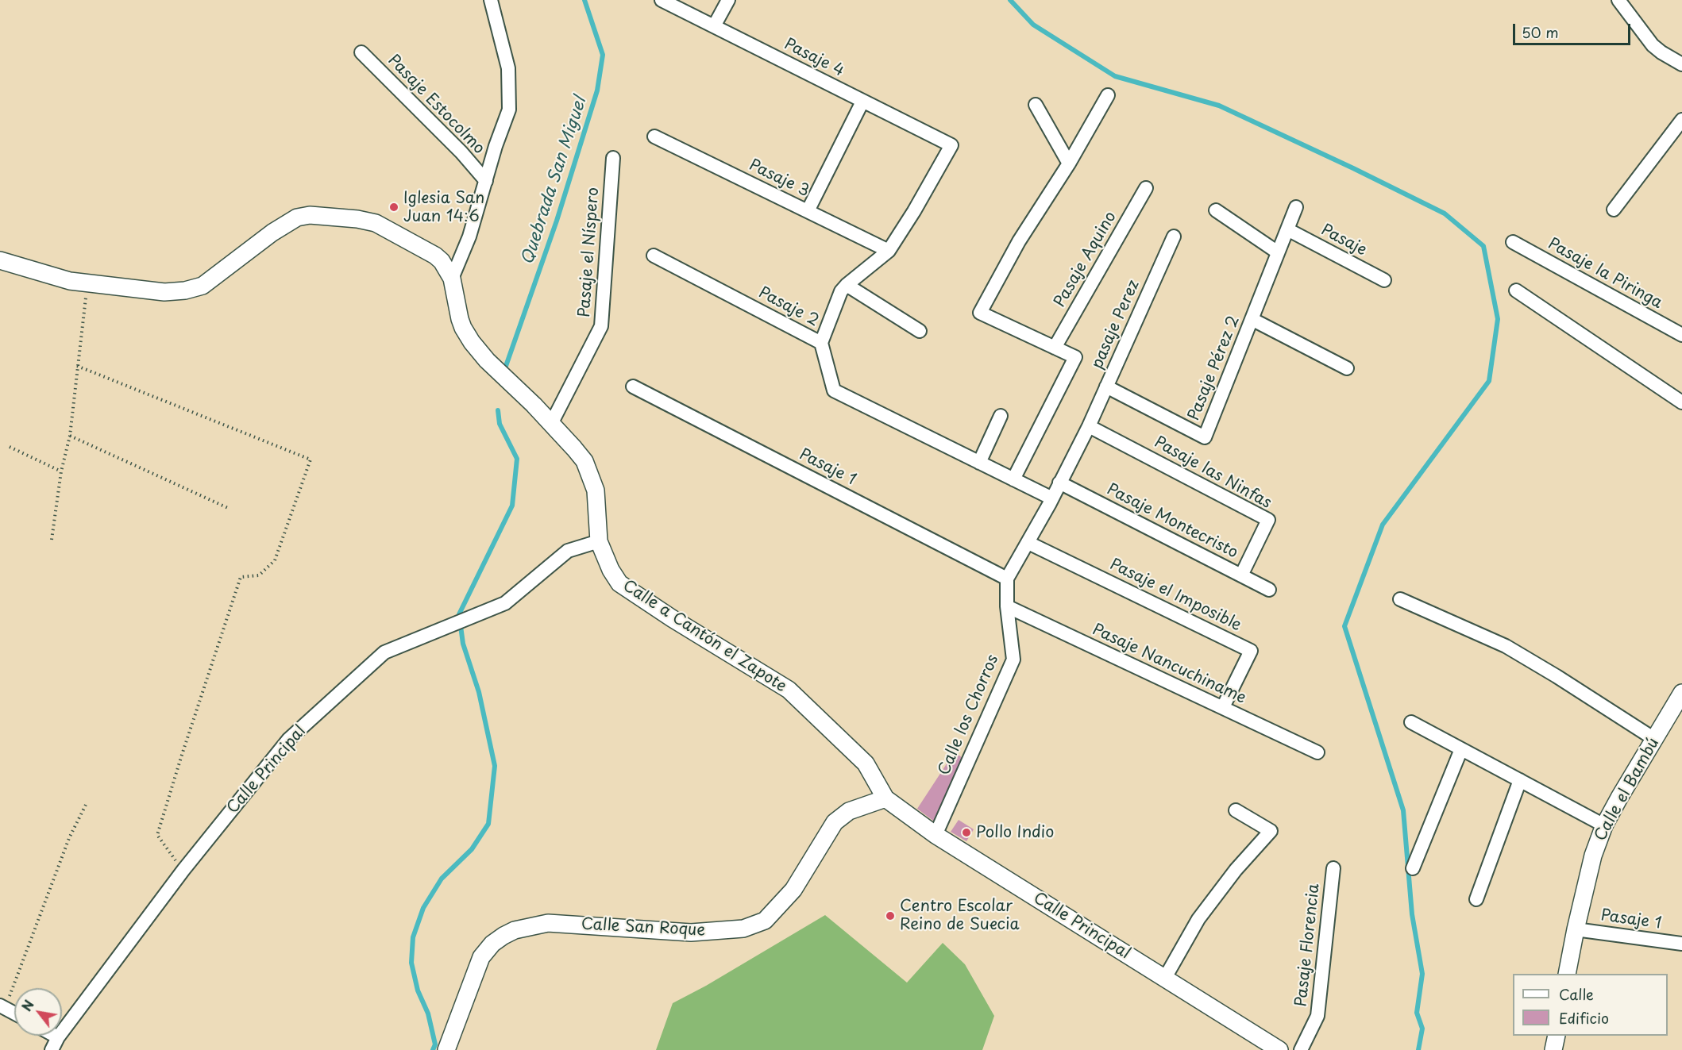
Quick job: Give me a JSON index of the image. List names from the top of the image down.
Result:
{
  "streets": {
    "street": [
      "Pasaje 4",
      "Pasaje Estocolmo",
      "Pasaje 3",
      "Pasaje",
      "Pasaje el Níspero",
      "Pasaje Aquino",
      "Pasaje la Piringa",
      "Pasaje 2",
      "pasaje Perez",
      "Pasaje Pérez 2",
      "Pasaje 1",
      "Pasaje las Ninfas",
      "Pasaje Montecristo",
      "Pasaje el Imposible",
      "Calle a Cantón el Zapote",
      "Pasaje Nancuchiname",
      "Calle los Chorros",
      "Calle Principal",
      "Calle el Bambú",
      "Calle San Roque",
      "Pasaje Florencia"
    ]
  },
  "crossings": [
    ["Pasaje 4", "Pasaje 3"],
    ["Pasaje", "Pasaje Pérez 2"],
    ["Pasaje el Níspero", "Calle a Cantón el Zapote"],
    ["pasaje Perez", "Pasaje Pérez 2"],
    ["pasaje Perez", "Pasaje las Ninfas"],
    ["Pasaje 1", "Calle los Chorros"],
    ["Pasaje 1", "Calle el Bambú"],
    ["Pasaje las Ninfas", "Pasaje Montecristo"],
    ["Pasaje el Imposible", "Pasaje Nancuchiname"],
    ["Calle a Cantón el Zapote", "Calle Principal"],
    ["Calle a Cantón el Zapote", "Calle San Roque"],
    ["Pasaje Nancuchiname", "Calle los Chorros"],
    ["Calle los Chorros", "Calle Principal"],
    ["Calle Principal", "Calle San Roque"]
  ],
  "water": ["Quebrada San Miguel"],
  "places": ["Iglesia San Juan 14:6", "Pollo Indio", "Centro Escolar Reino de Suecia"],
  "legend": ["Calle", "Edificio"],
  "scale_bar": "50 m",
  "north": "top left"
}
